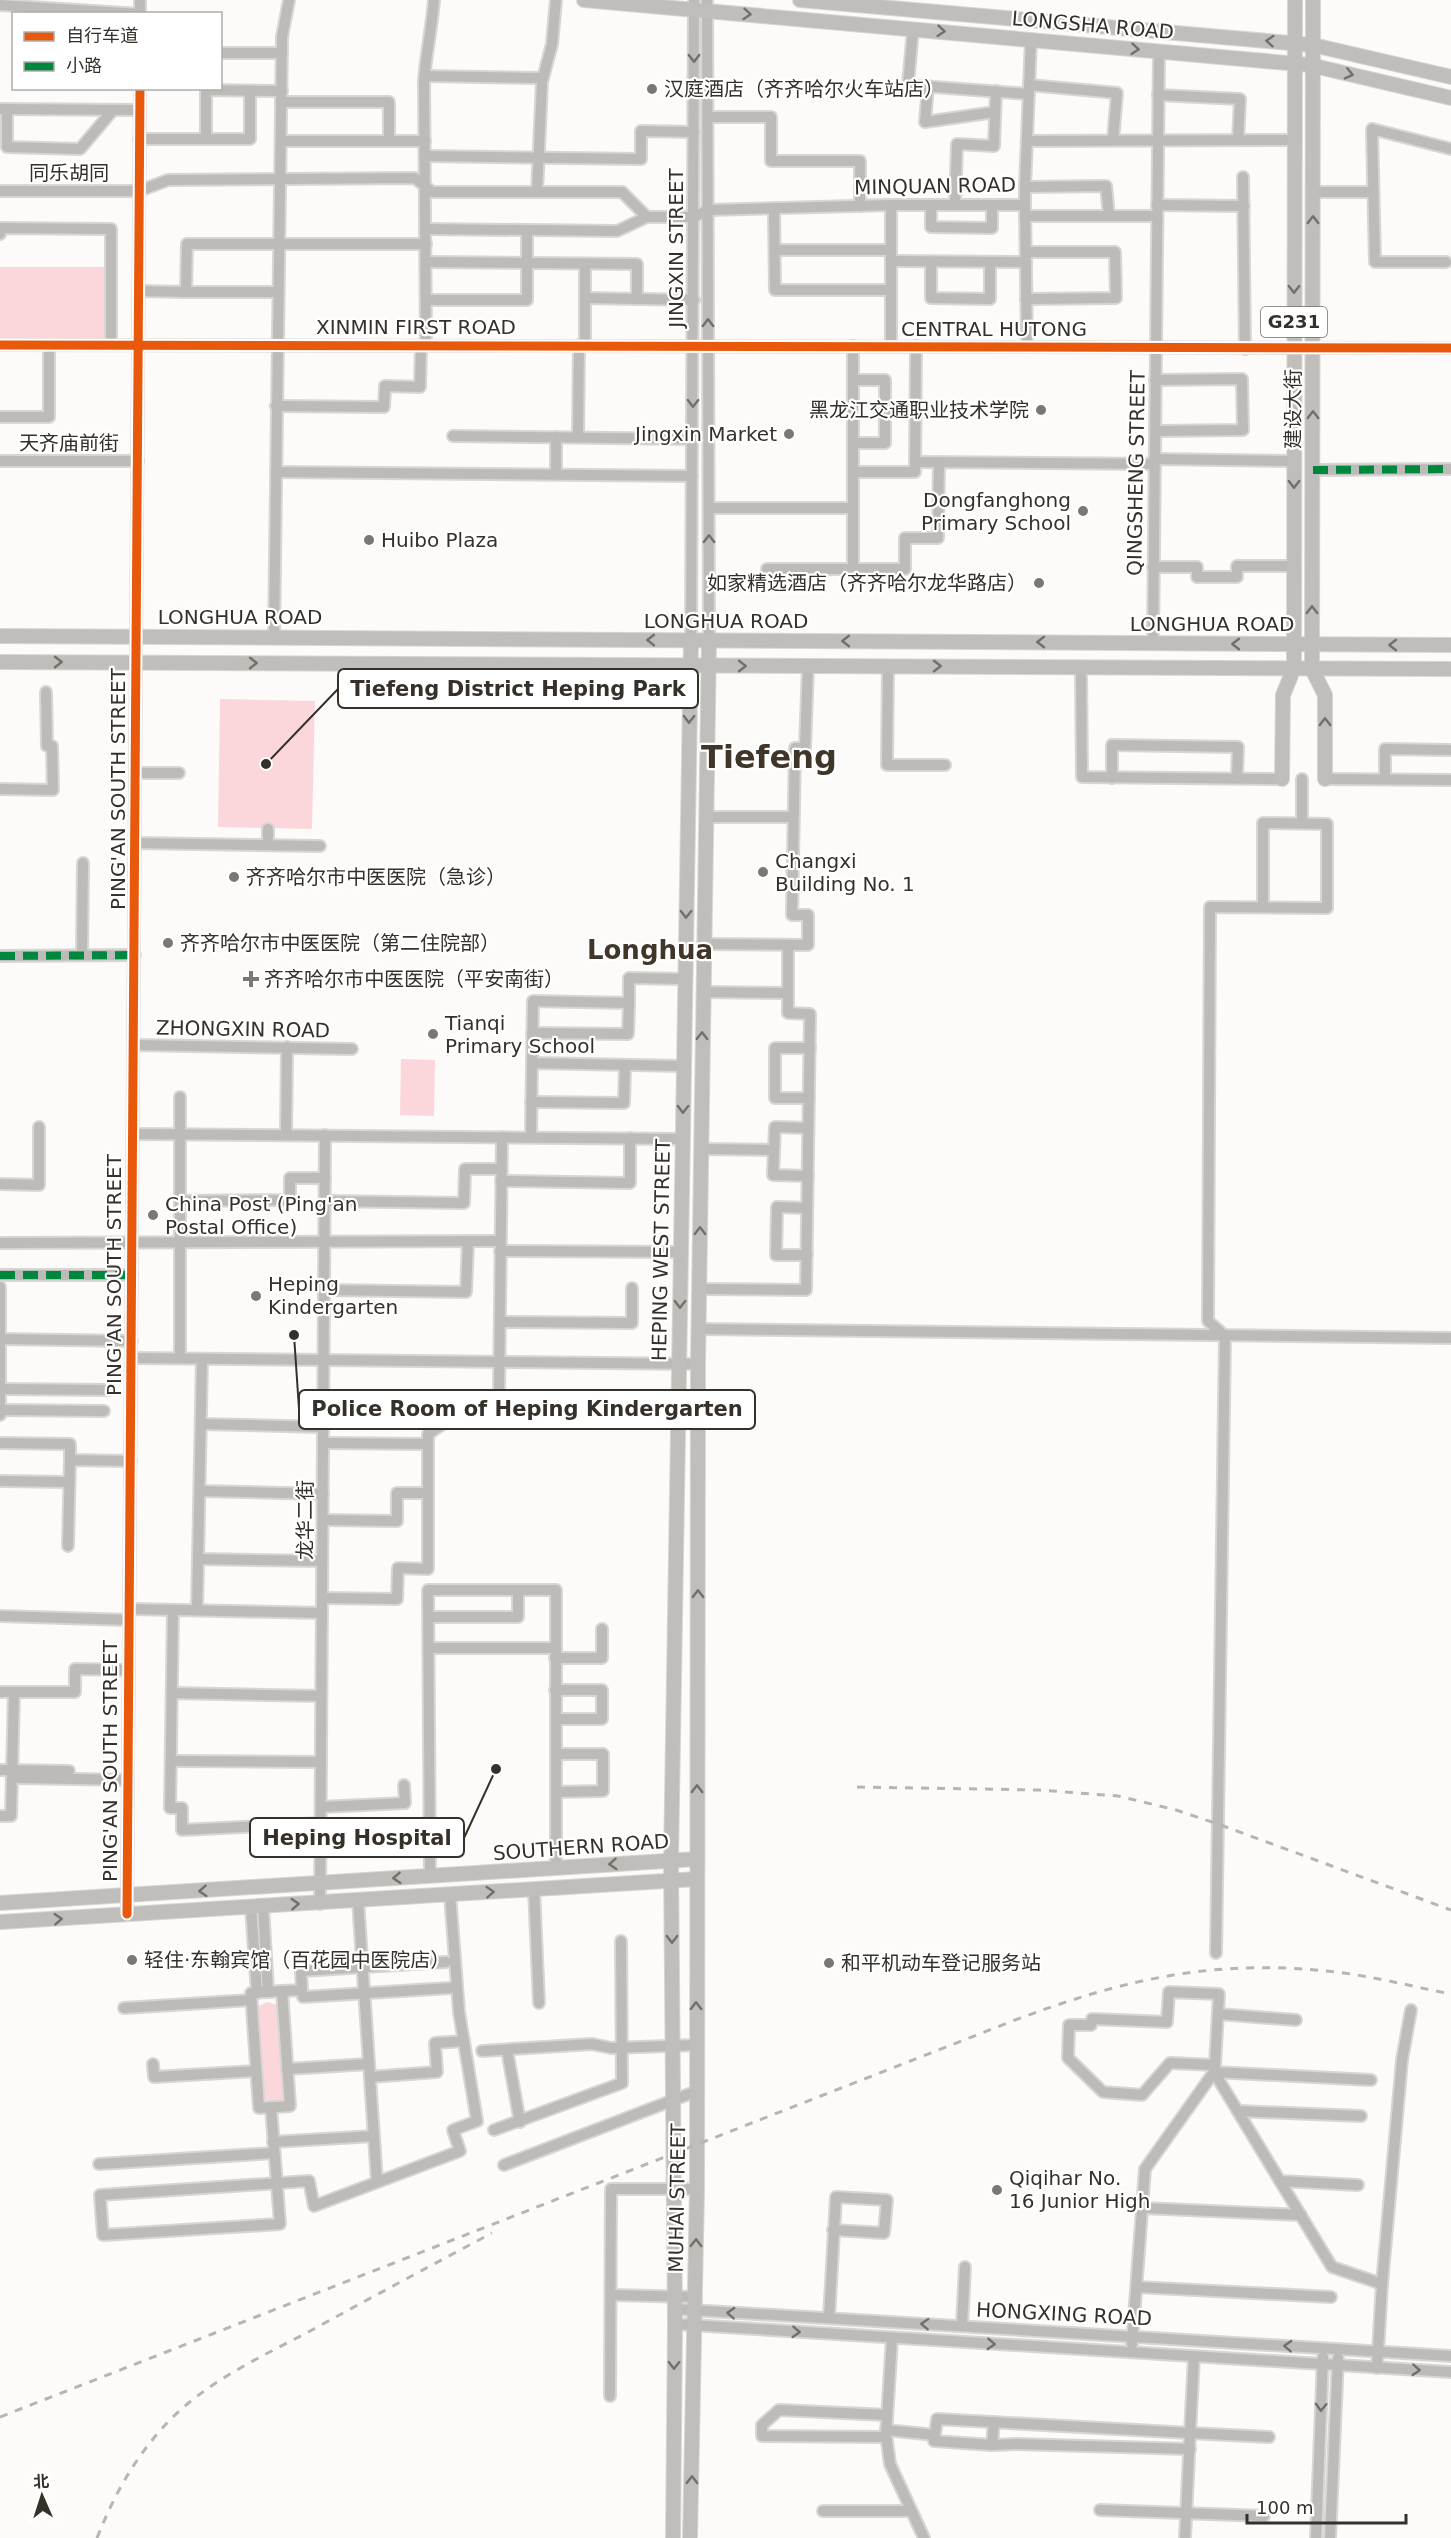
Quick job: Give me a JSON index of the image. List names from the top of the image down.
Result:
{
  "streets": {
    "main road": [
      "LONGSHA ROAD",
      "G231",
      "建设大街",
      "LONGHUA ROAD",
      "HEPING WEST STREET",
      "SOUTHERN ROAD",
      "MUHAI STREET"
    ],
    "street": [
      "同乐胡同",
      "MINQUAN ROAD",
      "JINGXIN STREET",
      "XINMIN FIRST ROAD",
      "CENTRAL HUTONG",
      "天齐庙前街",
      "QINGSHENG STREET",
      "PING'AN SOUTH STREET",
      "ZHONGXIN ROAD",
      "龙华二街",
      "HONGXING ROAD"
    ]
  },
  "crossings": [
    ["LONGSHA ROAD", "JINGXIN STREET"],
    ["LONGSHA ROAD", "建设大街"],
    ["LONGSHA ROAD", "QINGSHENG STREET"],
    ["同乐胡同", "PING'AN SOUTH STREET"],
    ["MINQUAN ROAD", "JINGXIN STREET"],
    ["JINGXIN STREET", "XINMIN FIRST ROAD"],
    ["JINGXIN STREET", "CENTRAL HUTONG"],
    ["JINGXIN STREET", "LONGHUA ROAD"],
    ["JINGXIN STREET", "HEPING WEST STREET"],
    ["XINMIN FIRST ROAD", "CENTRAL HUTONG"],
    ["XINMIN FIRST ROAD", "PING'AN SOUTH STREET"],
    ["CENTRAL HUTONG", "建设大街"],
    ["CENTRAL HUTONG", "QINGSHENG STREET"],
    ["建设大街", "LONGHUA ROAD"],
    ["天齐庙前街", "PING'AN SOUTH STREET"],
    ["QINGSHENG STREET", "LONGHUA ROAD"],
    ["LONGHUA ROAD", "PING'AN SOUTH STREET"],
    ["LONGHUA ROAD", "HEPING WEST STREET"],
    ["PING'AN SOUTH STREET", "ZHONGXIN ROAD"],
    ["PING'AN SOUTH STREET", "SOUTHERN ROAD"],
    ["HEPING WEST STREET", "SOUTHERN ROAD"],
    ["HEPING WEST STREET", "MUHAI STREET"],
    ["龙华二街", "SOUTHERN ROAD"],
    ["SOUTHERN ROAD", "MUHAI STREET"],
    ["MUHAI STREET", "HONGXING ROAD"]
  ],
  "districts": ["Tiefeng", "Longhua"],
  "places": {
    "other": [
      "汉庭酒店（齐齐哈尔火车站店）",
      "黑龙江交通职业技术学院",
      "Jingxin Market",
      "Dongfanghong Primary School",
      "Huibo Plaza",
      "如家精选酒店（齐齐哈尔龙华路店）",
      "Tiefeng District Heping Park",
      "Changxi Building No. 1",
      "齐齐哈尔市中医医院（急诊）",
      "齐齐哈尔市中医医院（第二住院部）",
      "Tianqi Primary School",
      "China Post (Ping'an Postal Office)",
      "Heping Kindergarten",
      "Police Room of Heping Kindergarten",
      "Heping Hospital",
      "轻住·东翰宾馆（百花园中医院店）",
      "和平机动车登记服务站",
      "Qiqihar No. 16 Junior High"
    ],
    "health": ["齐齐哈尔市中医医院（平安南街）"]
  },
  "legend": ["自行车道", "小路"],
  "scale_bar": "100 m",
  "north": "top"
}
